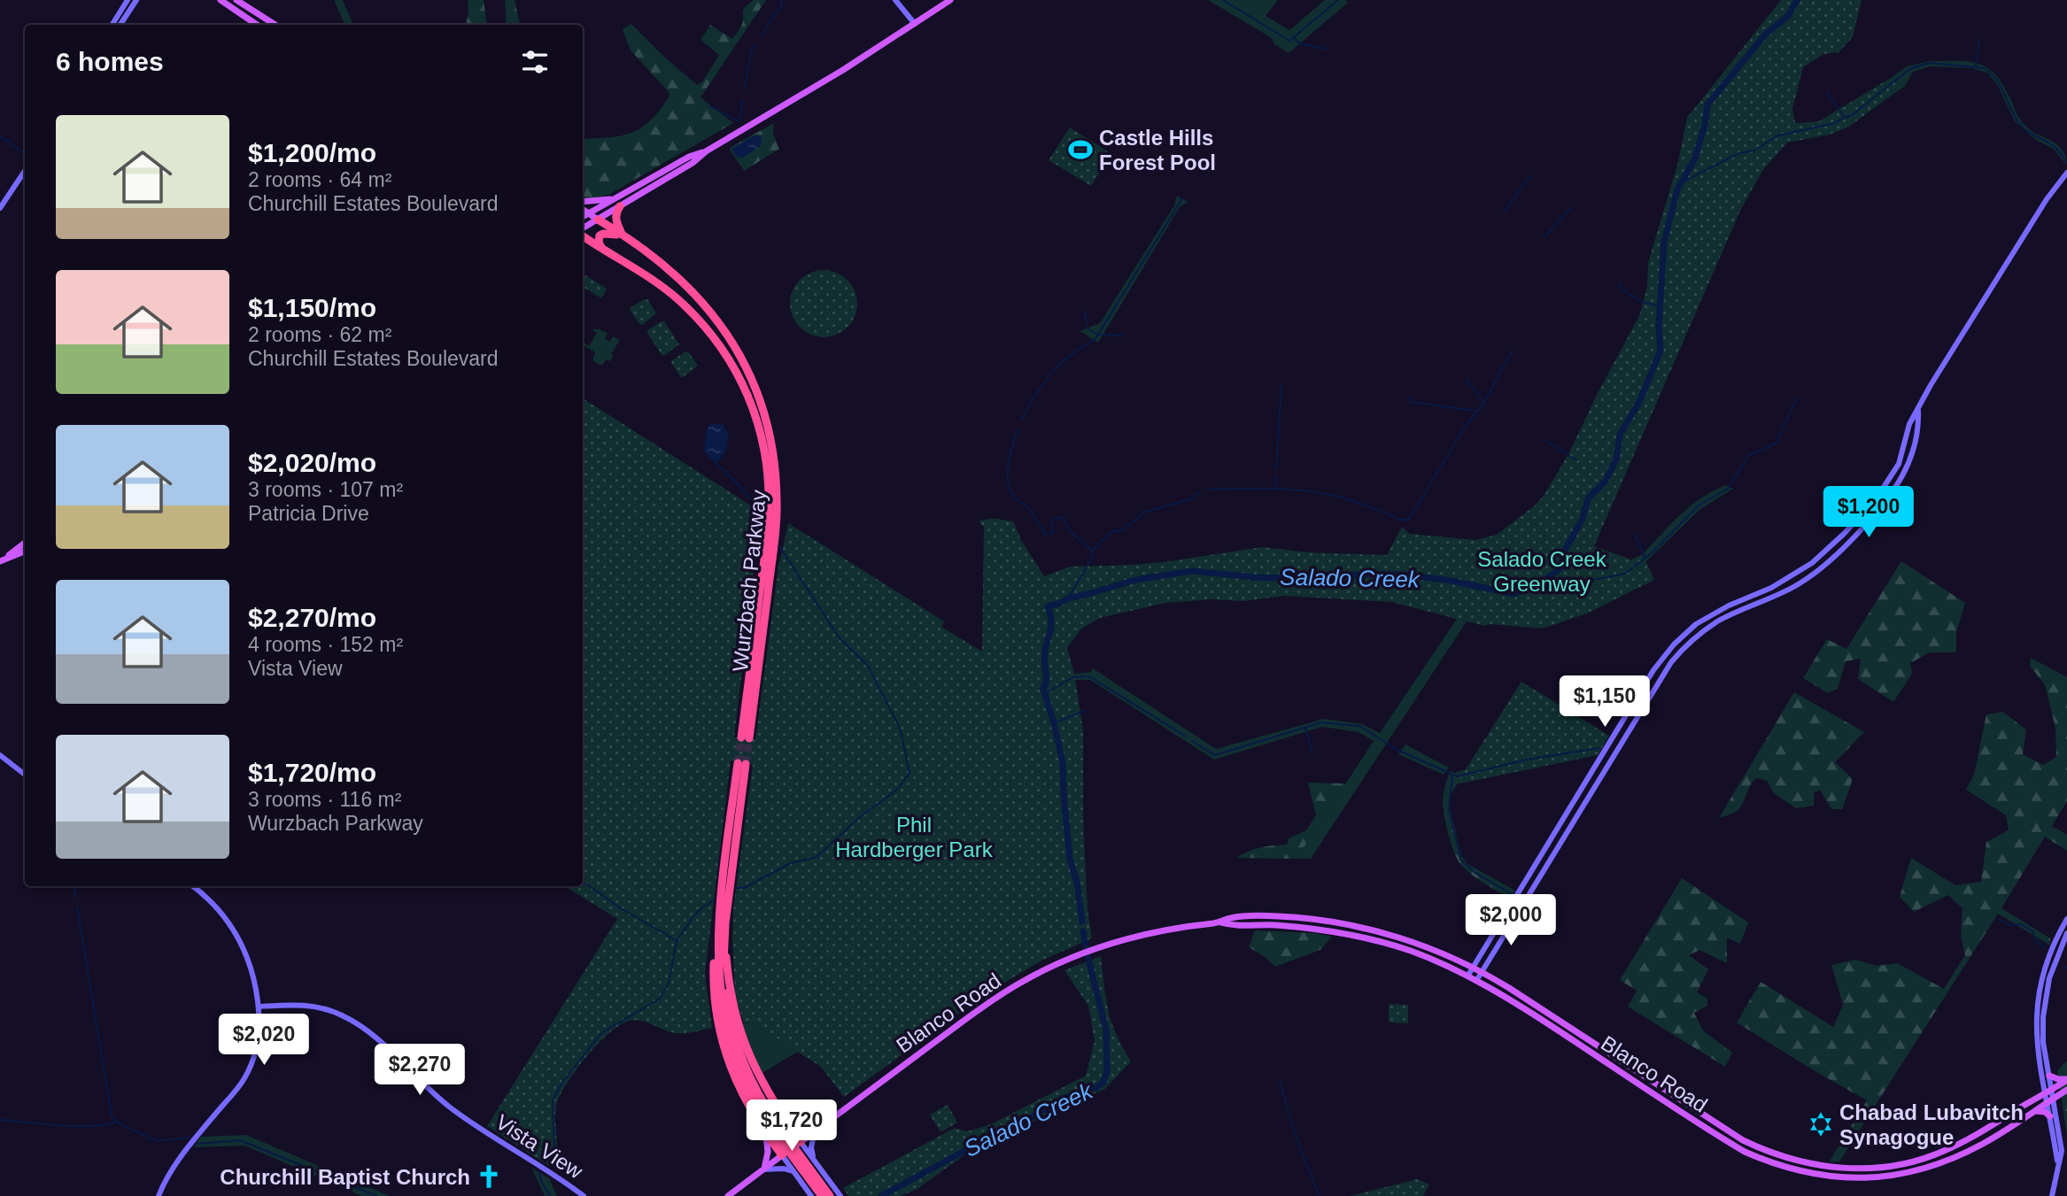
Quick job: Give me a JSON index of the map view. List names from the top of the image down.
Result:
{
  "streets": {
    "highway": ["Wurzbach Parkway"],
    "main road": ["Blanco Road"],
    "street": ["Vista View"]
  },
  "water": ["Salado Creek"],
  "parks": ["Salado Creek Greenway", "Phil Hardberger Park"],
  "places": {
    "sports": ["Castle Hills Forest Pool"],
    "synagogue": ["Chabad Lubavitch Synagogue"],
    "church": ["Churchill Baptist Church"]
  },
  "page": {
    "heading": "6 homes",
    "list": [
      {
        "name": "$1,200/mo",
        "note": "2 rooms · 64 m² · Churchill Estates Boulevard"
      },
      {
        "name": "$1,150/mo",
        "note": "2 rooms · 62 m² · Churchill Estates Boulevard"
      },
      {
        "name": "$2,020/mo",
        "note": "3 rooms · 107 m² · Patricia Drive"
      },
      {
        "name": "$2,270/mo",
        "note": "4 rooms · 152 m² · Vista View"
      },
      {
        "name": "$1,720/mo",
        "note": "3 rooms · 116 m² · Wurzbach Parkway"
      }
    ],
    "price": [
      "$1,200",
      "$1,150",
      "$2,000",
      "$2,020",
      "$2,270",
      "$1,720"
    ]
  }
}
